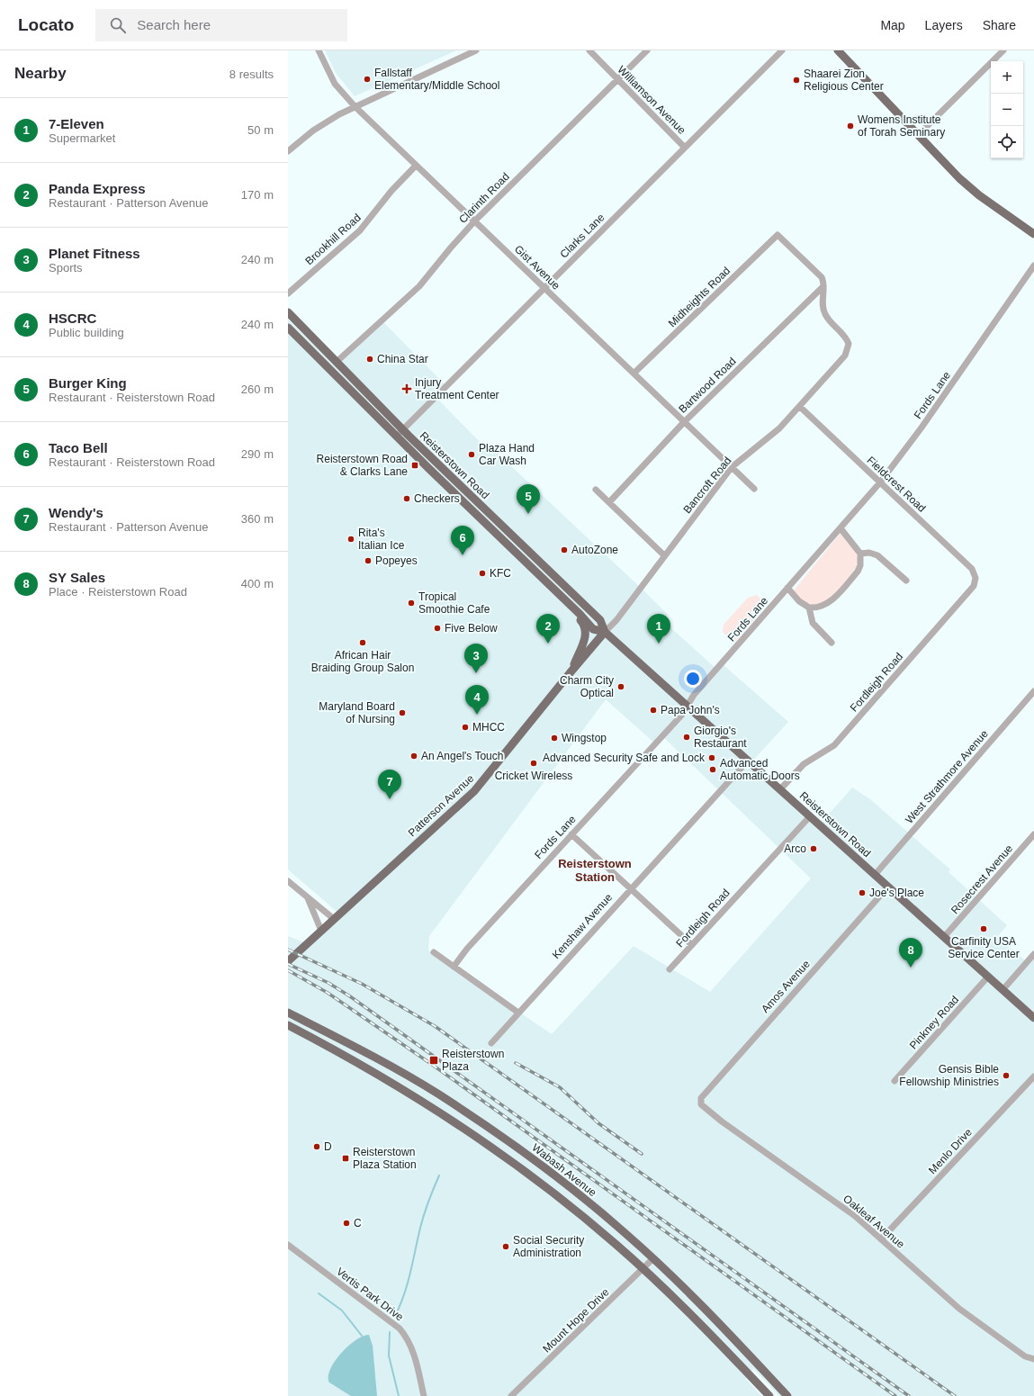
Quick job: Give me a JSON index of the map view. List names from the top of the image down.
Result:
{
  "streets": {
    "main road": ["Reisterstown Road", "Patterson Avenue", "Wabash Avenue"],
    "street": [
      "Williamson Avenue",
      "Clarinth Road",
      "Clarks Lane",
      "Brookhill Road",
      "Gist Avenue",
      "Midheights Road",
      "Bartwood Road",
      "Fords Lane",
      "Fieldcrest Road",
      "Bancroft Road",
      "Fordleigh Road",
      "West Strathmore Avenue",
      "Rosecrest Avenue",
      "Kenshaw Avenue",
      "Amos Avenue",
      "Pinkney Road",
      "Menlo Drive",
      "Oakleaf Avenue",
      "Vertis Park Drive",
      "Mount Hope Drive"
    ]
  },
  "crossings": [
    ["Williamson Avenue", "Clarinth Road"],
    ["Williamson Avenue", "Clarks Lane"],
    ["Clarinth Road", "Gist Avenue"],
    ["Clarinth Road", "Reisterstown Road"],
    ["Clarks Lane", "Gist Avenue"],
    ["Clarks Lane", "Reisterstown Road"],
    ["Brookhill Road", "Gist Avenue"],
    ["Gist Avenue", "Midheights Road"],
    ["Gist Avenue", "Bartwood Road"],
    ["Gist Avenue", "Bancroft Road"],
    ["Midheights Road", "Bartwood Road"],
    ["Midheights Road", "Bancroft Road"],
    ["Bartwood Road", "Bancroft Road"],
    ["Fords Lane", "Reisterstown Road"],
    ["Fords Lane", "Fieldcrest Road"],
    ["Reisterstown Road", "Bancroft Road"],
    ["Reisterstown Road", "Fordleigh Road"],
    ["Reisterstown Road", "West Strathmore Avenue"],
    ["Reisterstown Road", "Patterson Avenue"],
    ["Reisterstown Road", "Rosecrest Avenue"],
    ["Reisterstown Road", "Kenshaw Avenue"],
    ["Reisterstown Road", "Amos Avenue"],
    ["Reisterstown Road", "Pinkney Road"],
    ["Fieldcrest Road", "Bancroft Road"],
    ["Fieldcrest Road", "Fordleigh Road"],
    ["Bancroft Road", "Patterson Avenue"],
    ["Amos Avenue", "Oakleaf Avenue"],
    ["Menlo Drive", "Oakleaf Avenue"],
    ["Wabash Avenue", "Mount Hope Drive"]
  ],
  "districts": ["Reisterstown Station"],
  "places": {
    "other": [
      "Fallstaff Elementary/Middle School",
      "Shaarei Zion Religious Center",
      "Womens Institute of Torah Seminary",
      "China Star",
      "Plaza Hand Car Wash",
      "Checkers",
      "Rita's Italian Ice",
      "AutoZone",
      "Popeyes",
      "KFC",
      "Tropical Smoothie Cafe",
      "Five Below",
      "African Hair Braiding Group Salon",
      "Charm City Optical",
      "Papa John's",
      "Maryland Board of Nursing",
      "MHCC",
      "Giorgio's Restaurant",
      "Wingstop",
      "An Angel's Touch",
      "Advanced Security Safe and Lock",
      "Cricket Wireless",
      "Advanced Automatic Doors",
      "Arco",
      "Joe's Place",
      "Carfinity USA Service Center",
      "Gensis Bible Fellowship Ministries",
      "D",
      "C",
      "Social Security Administration"
    ],
    "health": ["Injury Treatment Center"],
    "transit": ["Reisterstown Road & Clarks Lane", "Reisterstown Plaza", "Reisterstown Plaza Station"]
  },
  "page": {
    "header": "Locato",
    "search": "Search here",
    "nav": ["Map", "Layers", "Share"],
    "heading": ["Nearby", "8 results"],
    "map_buttons": ["+", "−"],
    "list": [
      {
        "mark": "1",
        "name": "7-Eleven",
        "note": "Supermarket",
        "value": "50 m"
      },
      {
        "mark": "2",
        "name": "Panda Express",
        "note": "Restaurant · Patterson Avenue",
        "value": "170 m"
      },
      {
        "mark": "3",
        "name": "Planet Fitness",
        "note": "Sports",
        "value": "240 m"
      },
      {
        "mark": "4",
        "name": "HSCRC",
        "note": "Public building",
        "value": "240 m"
      },
      {
        "mark": "5",
        "name": "Burger King",
        "note": "Restaurant · Reisterstown Road",
        "value": "260 m"
      },
      {
        "mark": "6",
        "name": "Taco Bell",
        "note": "Restaurant · Reisterstown Road",
        "value": "290 m"
      },
      {
        "mark": "7",
        "name": "Wendy's",
        "note": "Restaurant · Patterson Avenue",
        "value": "360 m"
      },
      {
        "mark": "8",
        "name": "SY Sales",
        "note": "Place · Reisterstown Road",
        "value": "400 m"
      }
    ],
    "pins": [
      "5",
      "6",
      "1",
      "2",
      "3",
      "4",
      "7",
      "8"
    ]
  }
}
